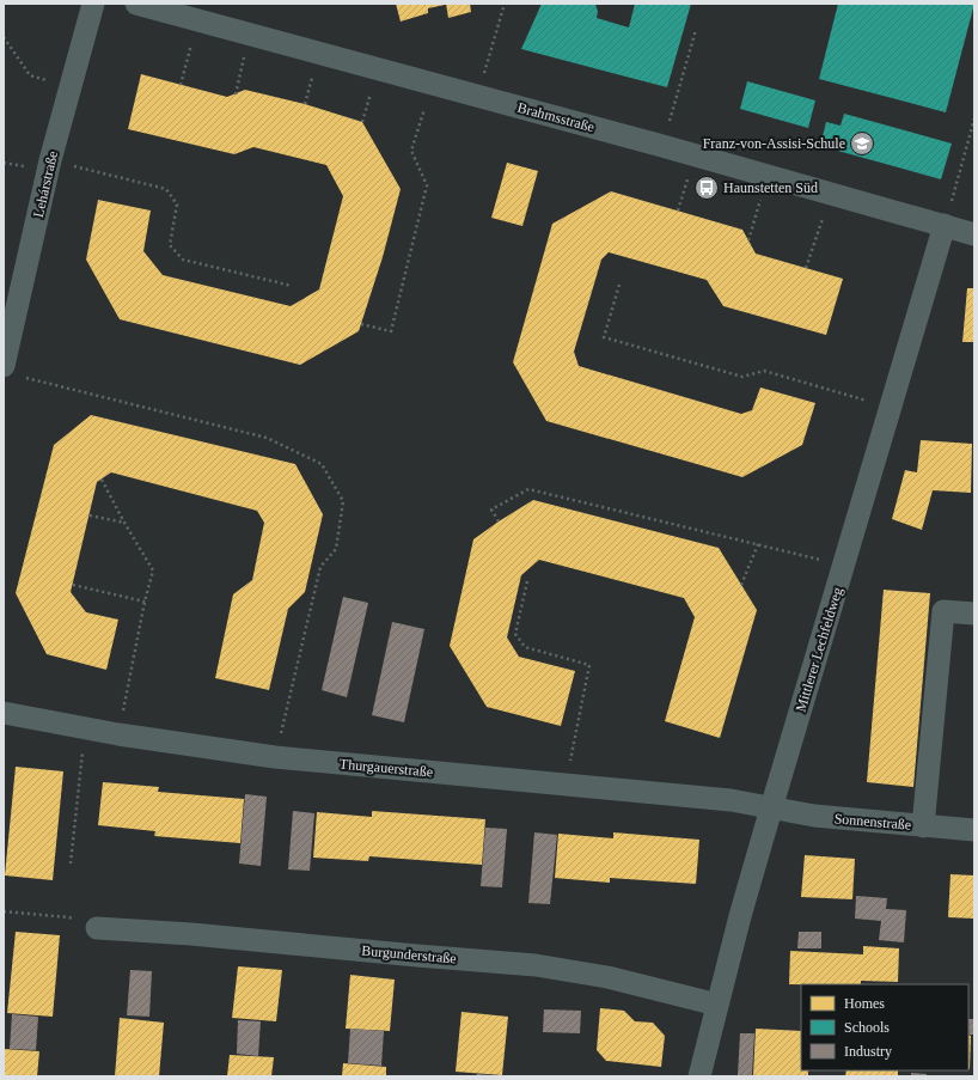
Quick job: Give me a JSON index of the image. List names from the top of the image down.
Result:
{
  "streets": {
    "street": [
      "Brahmsstraße",
      "Lehárstraße",
      "Mittlerer Lechfeldweg",
      "Thurgauerstraße",
      "Sonnenstraße",
      "Burgunderstraße"
    ]
  },
  "crossings": [
    ["Brahmsstraße", "Mittlerer Lechfeldweg"],
    ["Mittlerer Lechfeldweg", "Thurgauerstraße"],
    ["Mittlerer Lechfeldweg", "Sonnenstraße"],
    ["Mittlerer Lechfeldweg", "Burgunderstraße"],
    ["Thurgauerstraße", "Sonnenstraße"]
  ],
  "places": {
    "school or university": ["Franz-von-Assisi-Schule"],
    "bus stop": ["Haunstetten Süd"]
  },
  "legend": ["Homes", "Schools", "Industry"]
}
